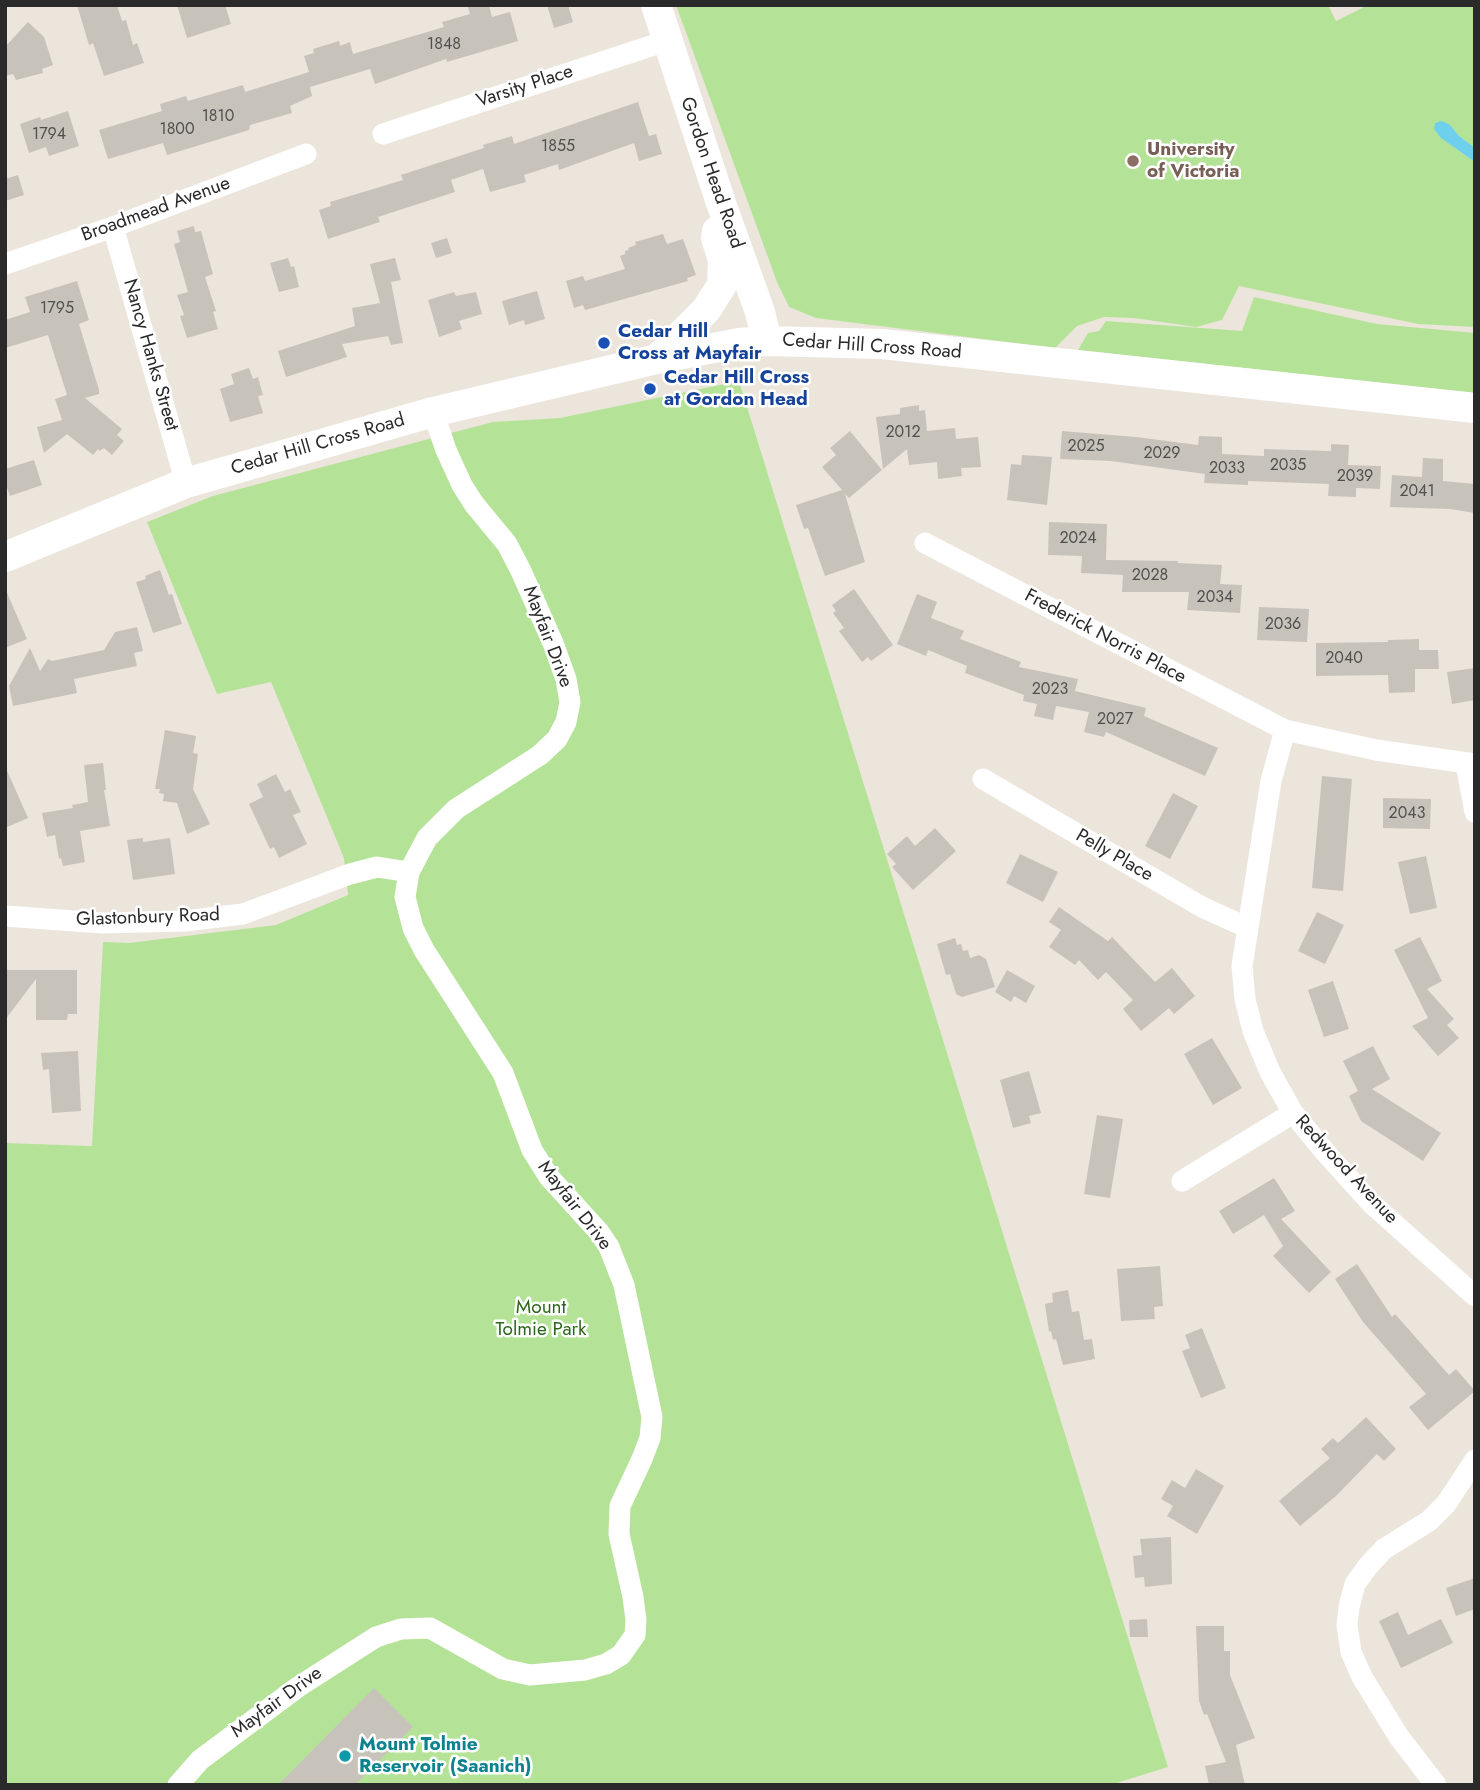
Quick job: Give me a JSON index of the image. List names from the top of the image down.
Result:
{
  "streets": {
    "main road": ["Gordon Head Road", "Cedar Hill Cross Road"],
    "street": [
      "Varsity Place",
      "Broadmead Avenue",
      "Nancy Hanks Street",
      "Mayfair Drive",
      "Frederick Norris Place",
      "Pelly Place",
      "Glastonbury Road",
      "Redwood Avenue"
    ]
  },
  "crossings": [
    ["Varsity Place", "Gordon Head Road"],
    ["Gordon Head Road", "Cedar Hill Cross Road"],
    ["Broadmead Avenue", "Nancy Hanks Street"],
    ["Cedar Hill Cross Road", "Nancy Hanks Street"],
    ["Cedar Hill Cross Road", "Mayfair Drive"],
    ["Mayfair Drive", "Glastonbury Road"],
    ["Frederick Norris Place", "Redwood Avenue"],
    ["Pelly Place", "Redwood Avenue"]
  ],
  "parks": ["Mount Tolmie Park"],
  "places": [
    "University of Victoria",
    "Cedar Hill Cross at Mayfair",
    "Cedar Hill Cross at Gordon Head",
    "Mount Tolmie Reservoir (Saanich)"
  ],
  "house_numbers": [
    "1848",
    "1810",
    "1800",
    "1794",
    "1855",
    "1795",
    "2012",
    "2025",
    "2029",
    "2035",
    "2033",
    "2039",
    "2041",
    "2024",
    "2028",
    "2034",
    "2036",
    "2040",
    "2023",
    "2027",
    "2043"
  ]
}
